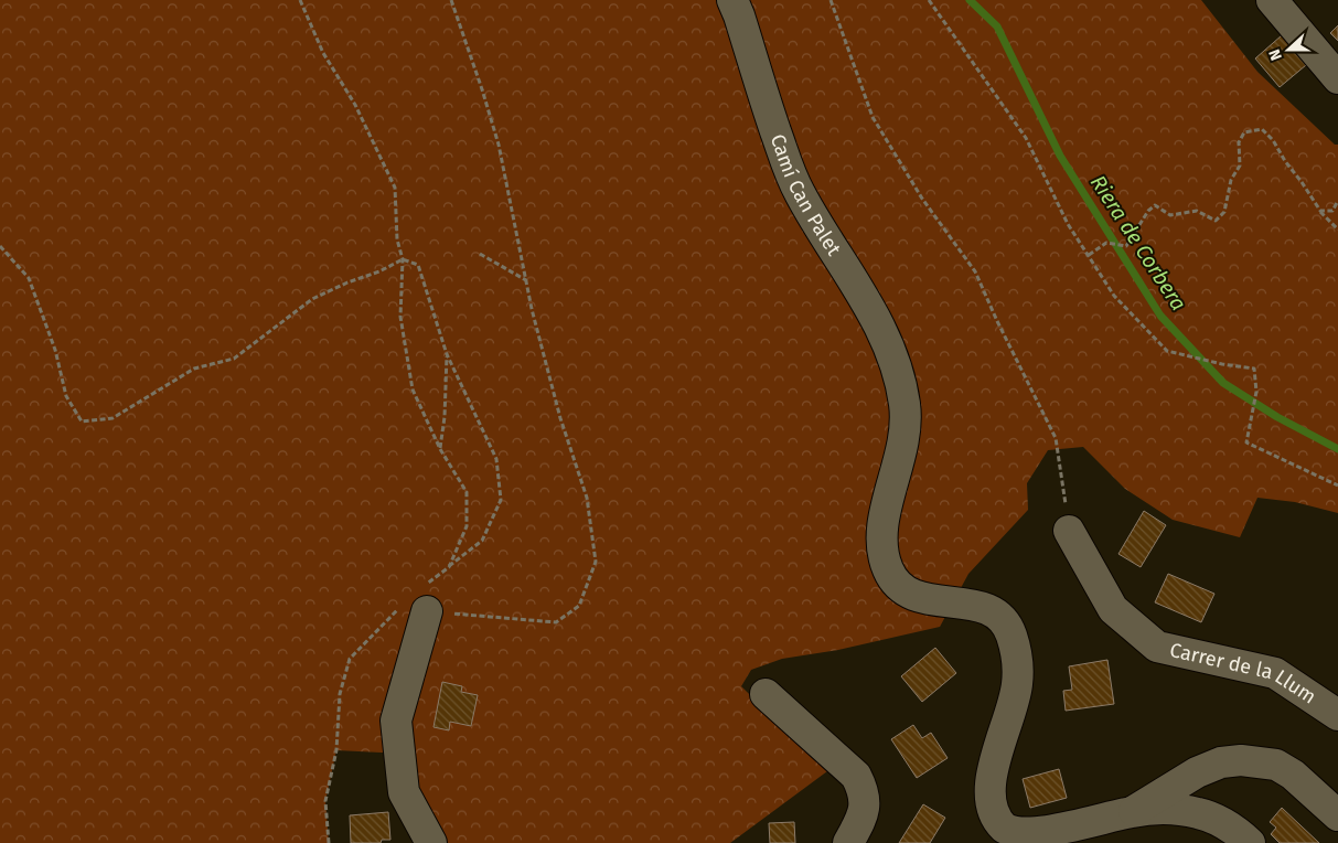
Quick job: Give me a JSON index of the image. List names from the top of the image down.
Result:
{
  "streets": {
    "street": ["Camí Can Palet", "Carrer de la Llum"]
  },
  "water": ["Riera de Corbera"],
  "north": "left"
}
